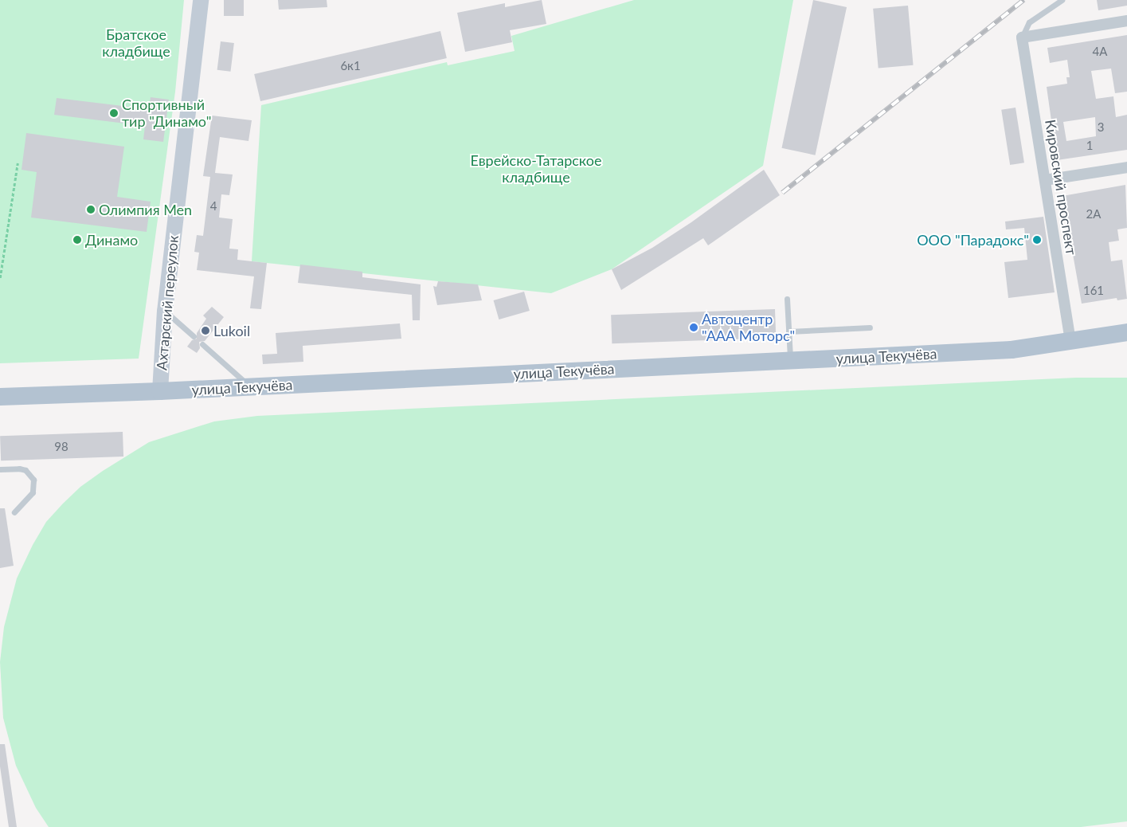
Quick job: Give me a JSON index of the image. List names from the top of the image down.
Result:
{
  "streets": {
    "main road": ["улица Текучёва"],
    "street": ["Кировский проспект", "Ахтарский переулок"]
  },
  "crossings": [
    ["Кировский проспект", "улица Текучёва"],
    ["Ахтарский переулок", "улица Текучёва"]
  ],
  "parks": ["Братское кладбище", "Еврейско-Татарское кладбище"],
  "places": [
    "Спортивный тир \"Динамо\"",
    "Олимпия Men",
    "Динамо",
    "ООО \"Парадокс\"",
    "Автоцентр \"ААА Моторс\"",
    "Lukoil"
  ],
  "house_numbers": [
    "4А",
    "6к1",
    "3",
    "1",
    "4",
    "2А",
    "161",
    "98"
  ]
}
